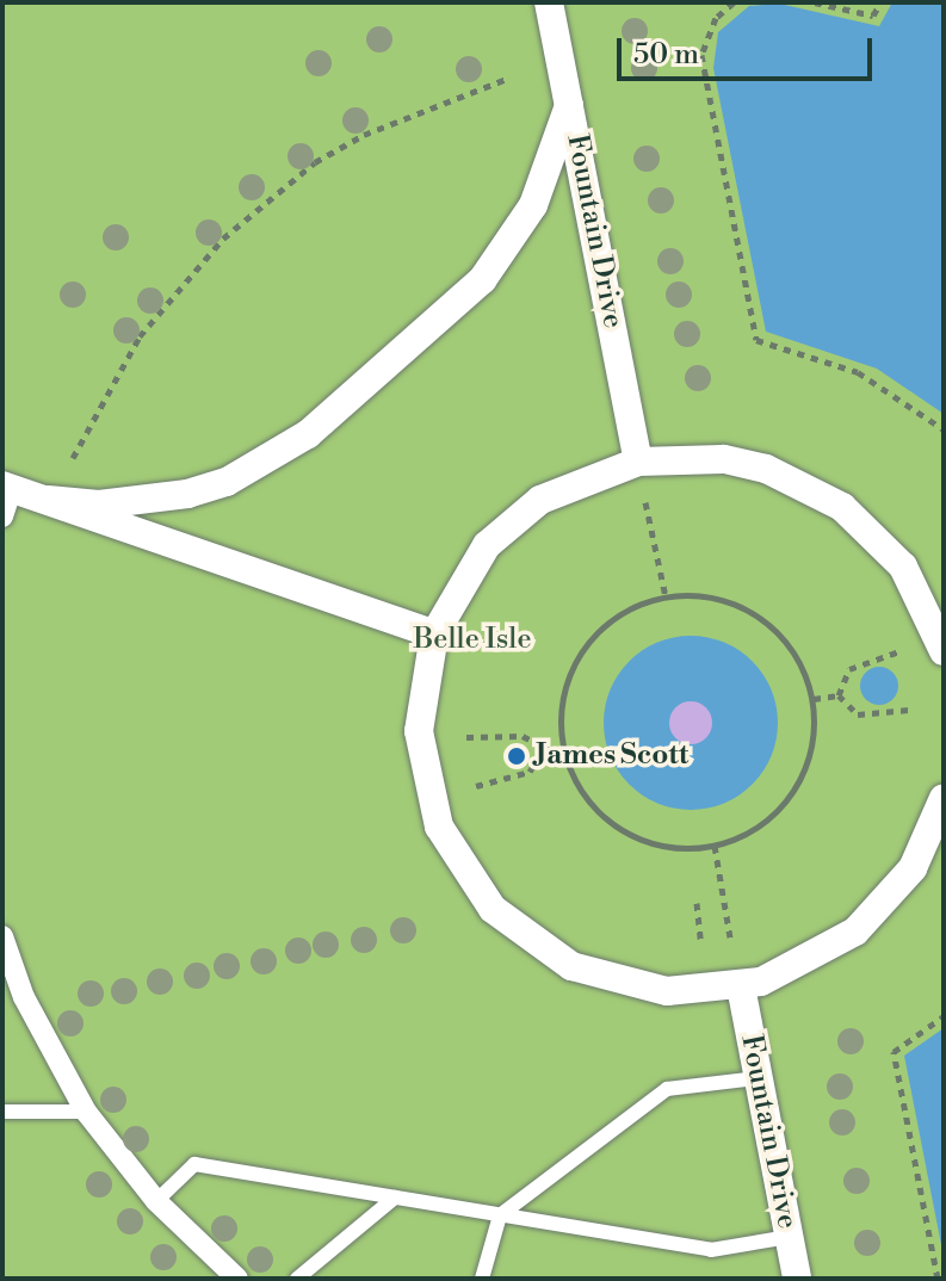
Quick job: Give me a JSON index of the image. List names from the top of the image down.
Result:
{
  "streets": {
    "street": ["Fountain Drive"]
  },
  "parks": ["Belle Isle"],
  "places": ["James Scott"],
  "scale_bar": "50 m"
}
